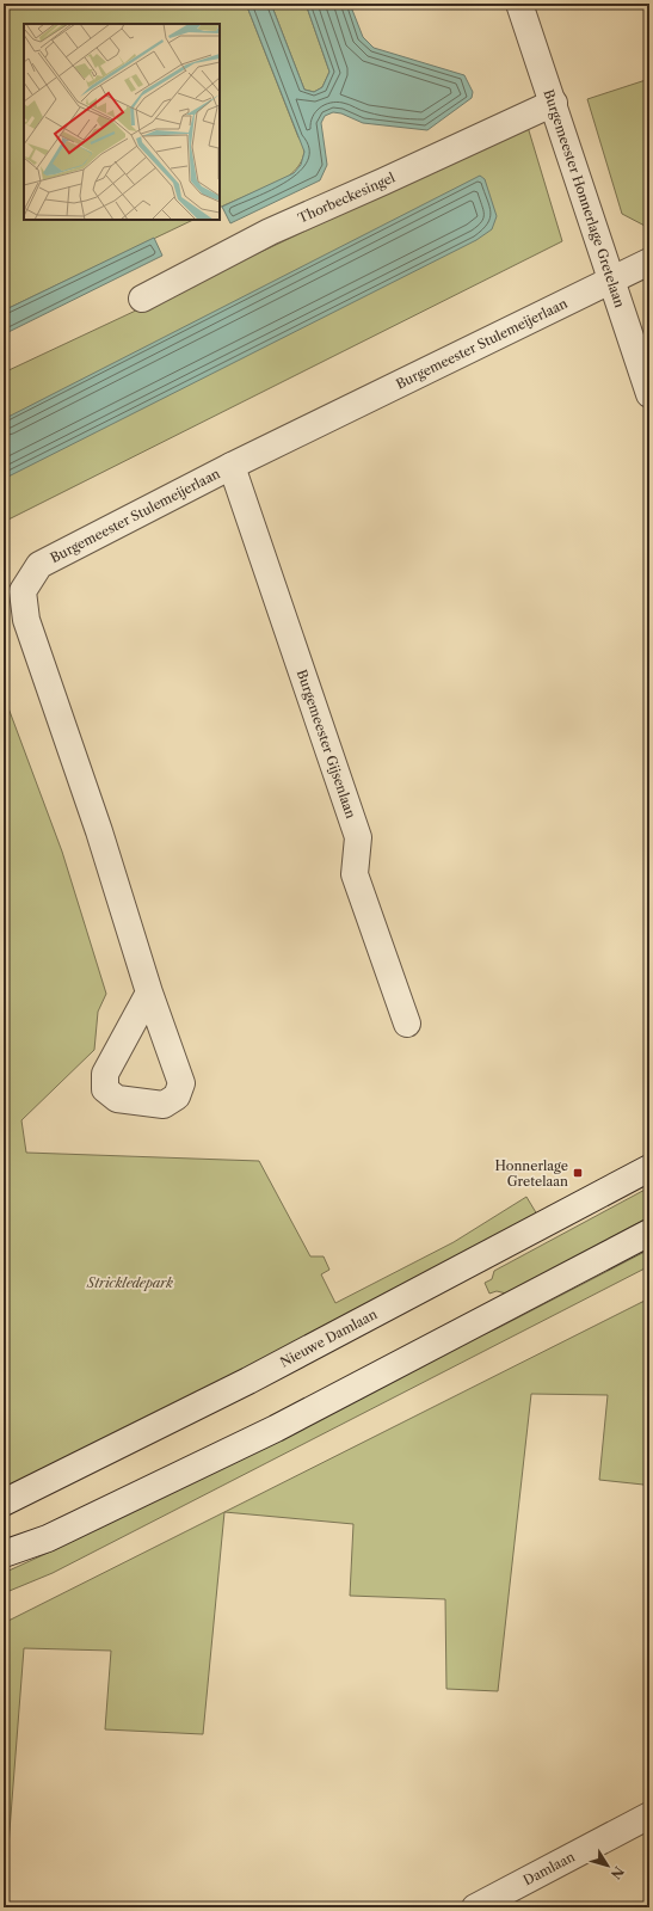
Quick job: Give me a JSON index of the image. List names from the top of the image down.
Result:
{
  "streets": {
    "street": [
      "Thorbeckesingel",
      "Burgemeester Honnerlage Gretelaan",
      "Burgemeester Stulemeijerlaan",
      "Burgemeester Gijsenlaan",
      "Nieuwe Damlaan",
      "Damlaan"
    ]
  },
  "crossings": [
    ["Thorbeckesingel", "Burgemeester Honnerlage Gretelaan"],
    ["Burgemeester Honnerlage Gretelaan", "Burgemeester Stulemeijerlaan"],
    ["Burgemeester Stulemeijerlaan", "Burgemeester Gijsenlaan"]
  ],
  "parks": ["Strickledepark"],
  "places": {
    "transit": ["Honnerlage Gretelaan"]
  },
  "north": "bottom right"
}
